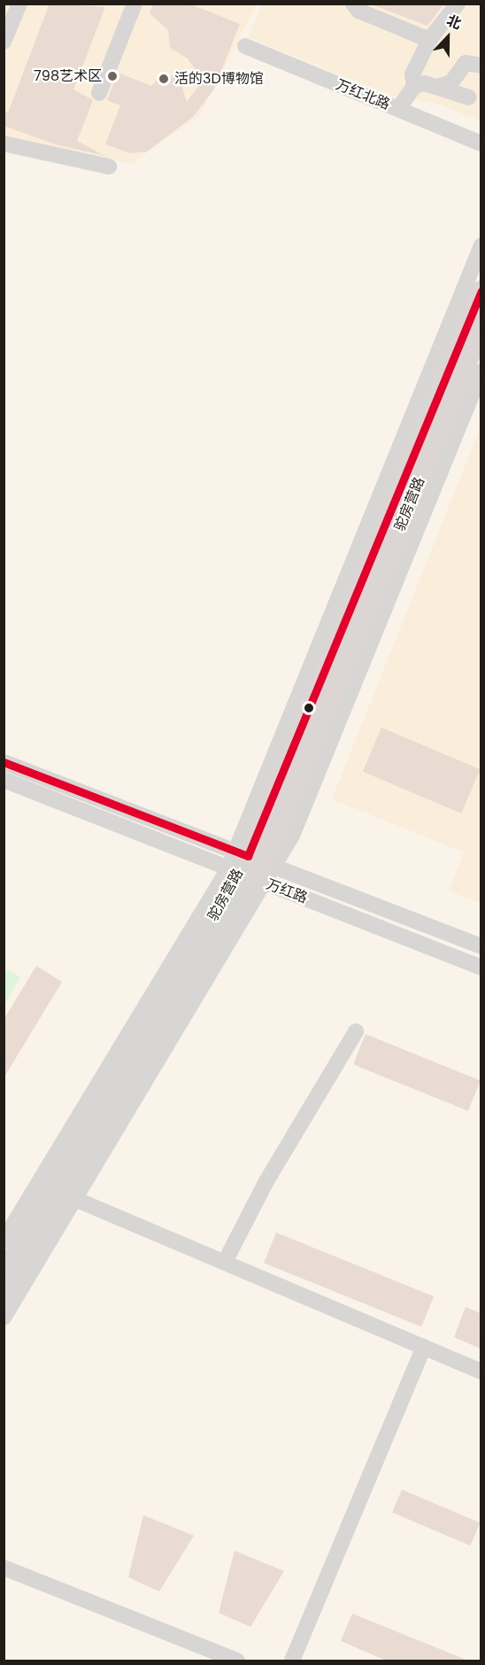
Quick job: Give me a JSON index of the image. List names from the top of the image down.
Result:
{
  "streets": {
    "main road": ["驼房营路"],
    "street": ["万红北路", "万红路"]
  },
  "crossings": [
    ["驼房营路", "万红路"]
  ],
  "places": ["798艺术区", "活的3D博物馆"],
  "north": "top"
}
